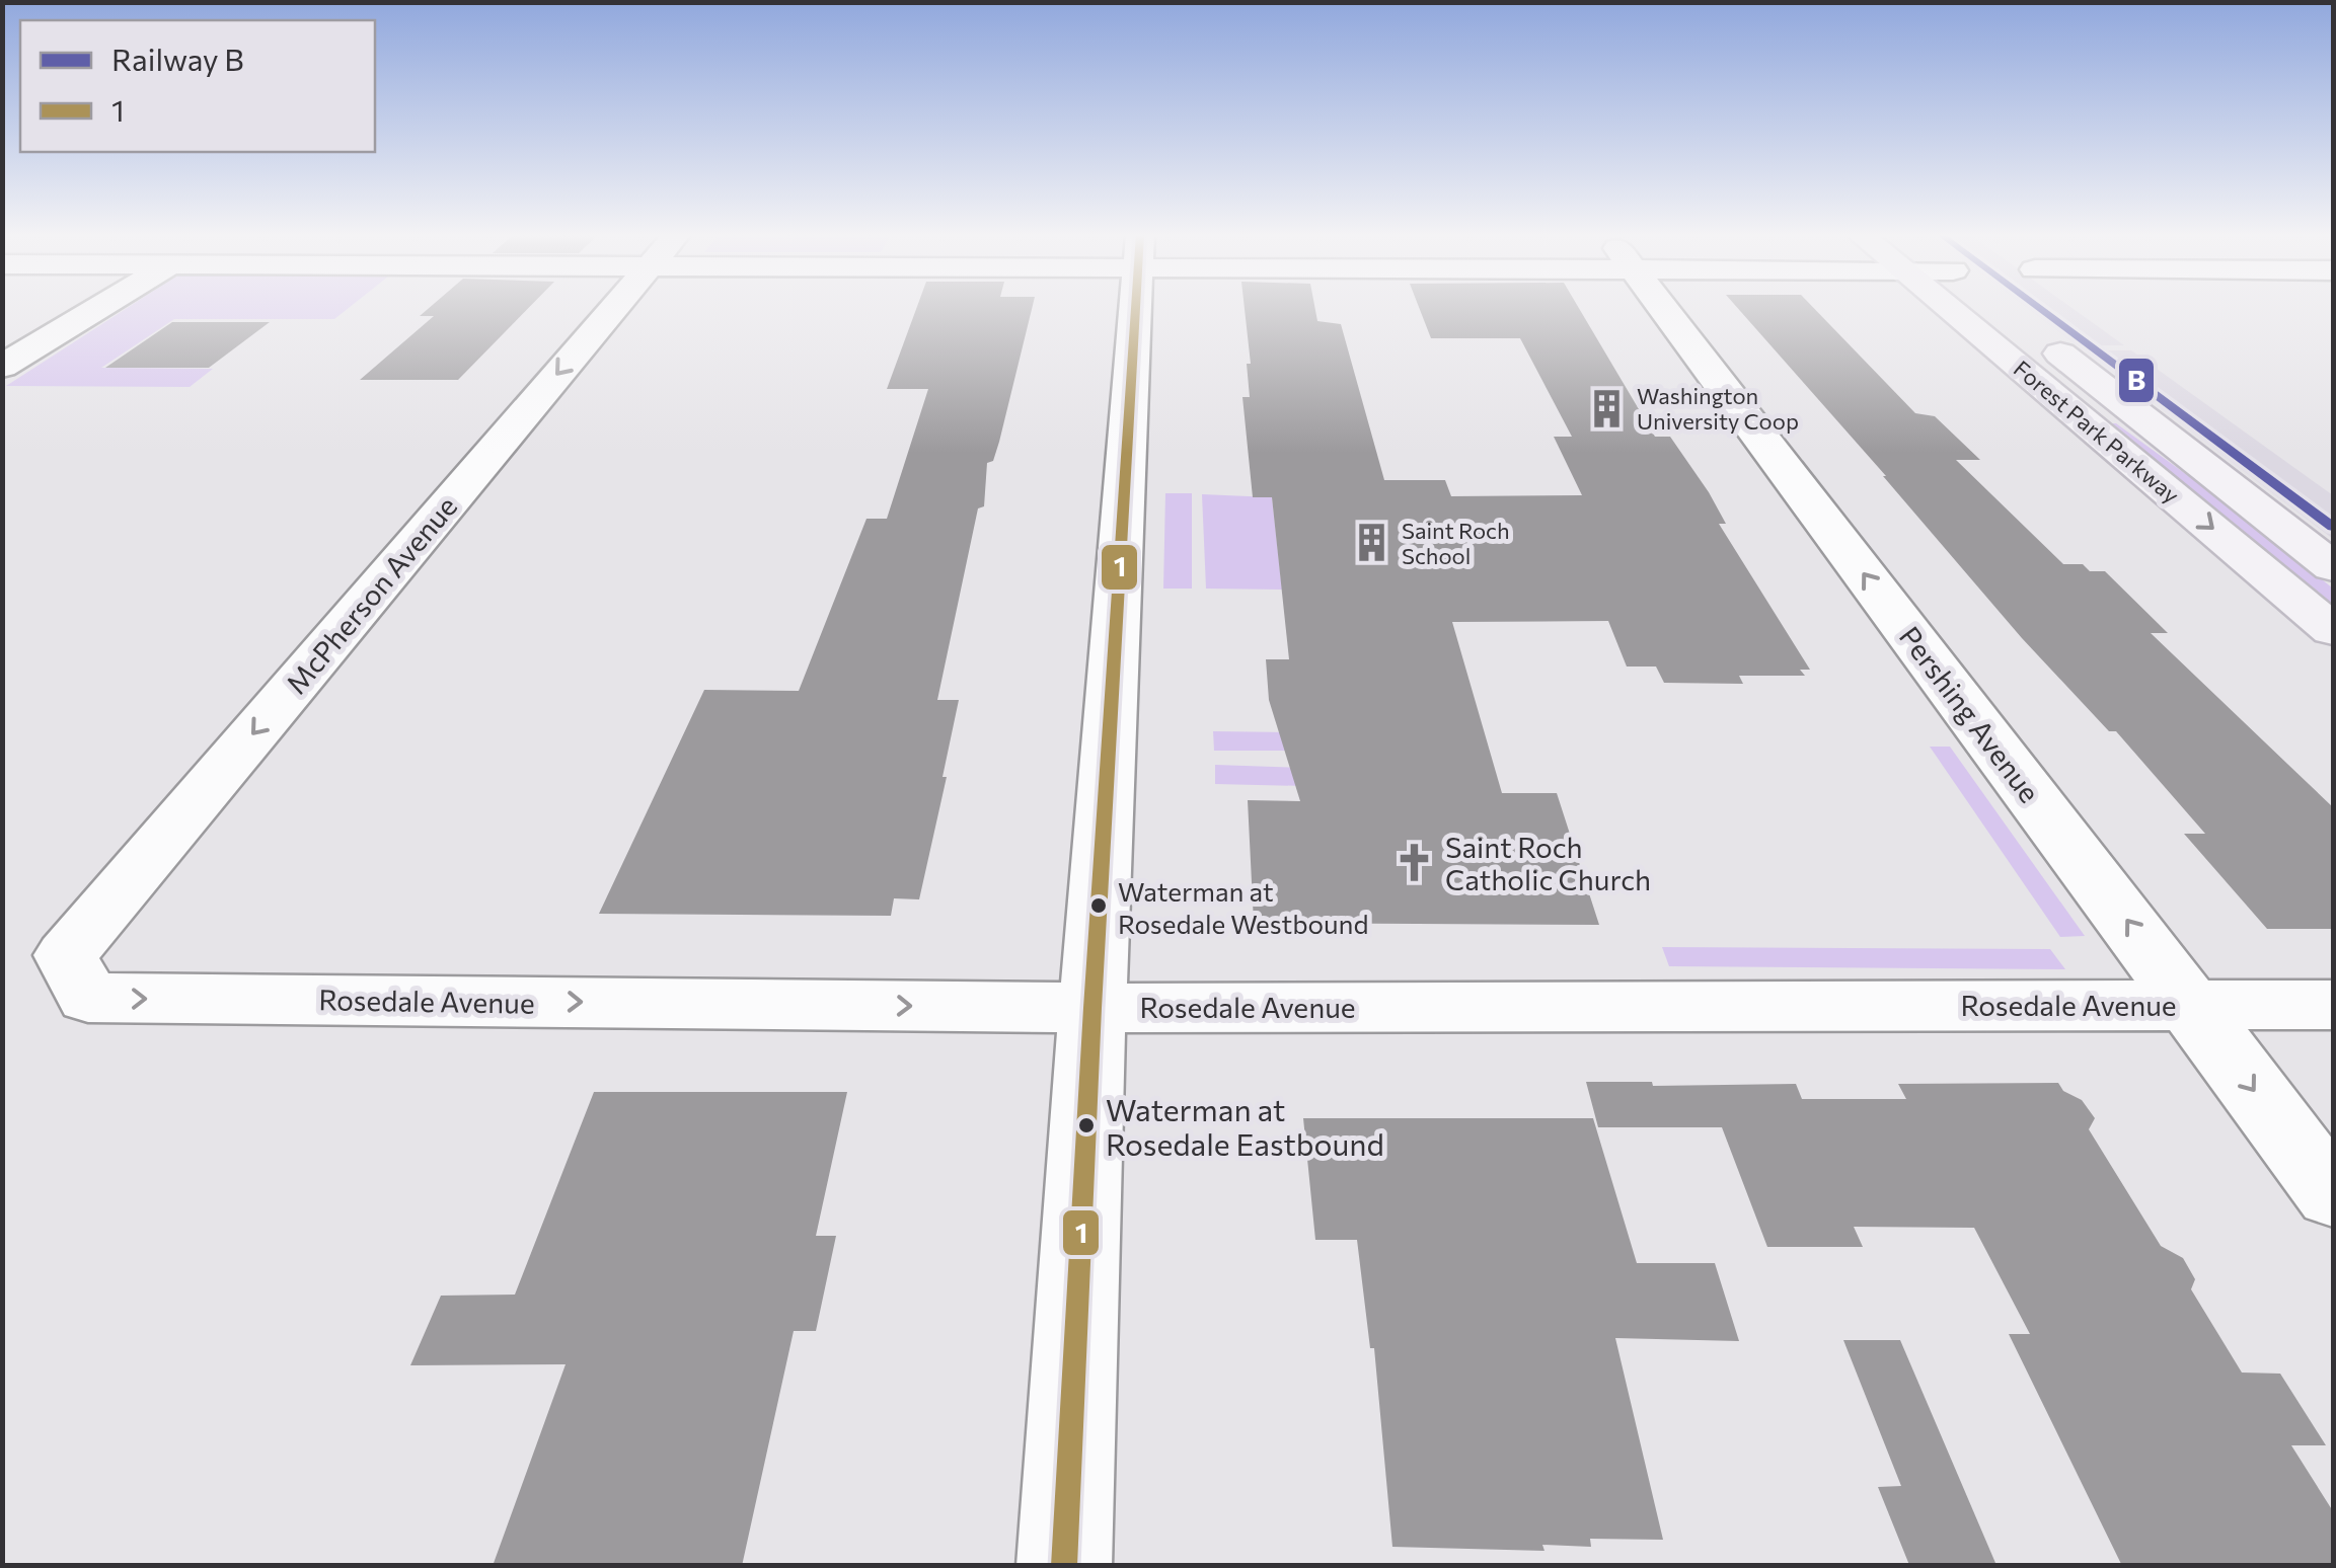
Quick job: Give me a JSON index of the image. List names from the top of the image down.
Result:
{
  "streets": {
    "main road": ["Forest Park Parkway"],
    "street": ["McPherson Avenue", "Pershing Avenue", "Rosedale Avenue"]
  },
  "crossings": [
    ["McPherson Avenue", "Rosedale Avenue"],
    ["Pershing Avenue", "Rosedale Avenue"]
  ],
  "one_way": ["McPherson Avenue", "Rosedale Avenue"],
  "places": {
    "building": ["Washington University Coop", "Saint Roch School"],
    "church": ["Saint Roch Catholic Church"],
    "other": ["Waterman at Rosedale Westbound", "Waterman at Rosedale Eastbound"]
  },
  "lines": ["rail line B", "transit line 1"],
  "legend": ["Railway B", "1"]
}
